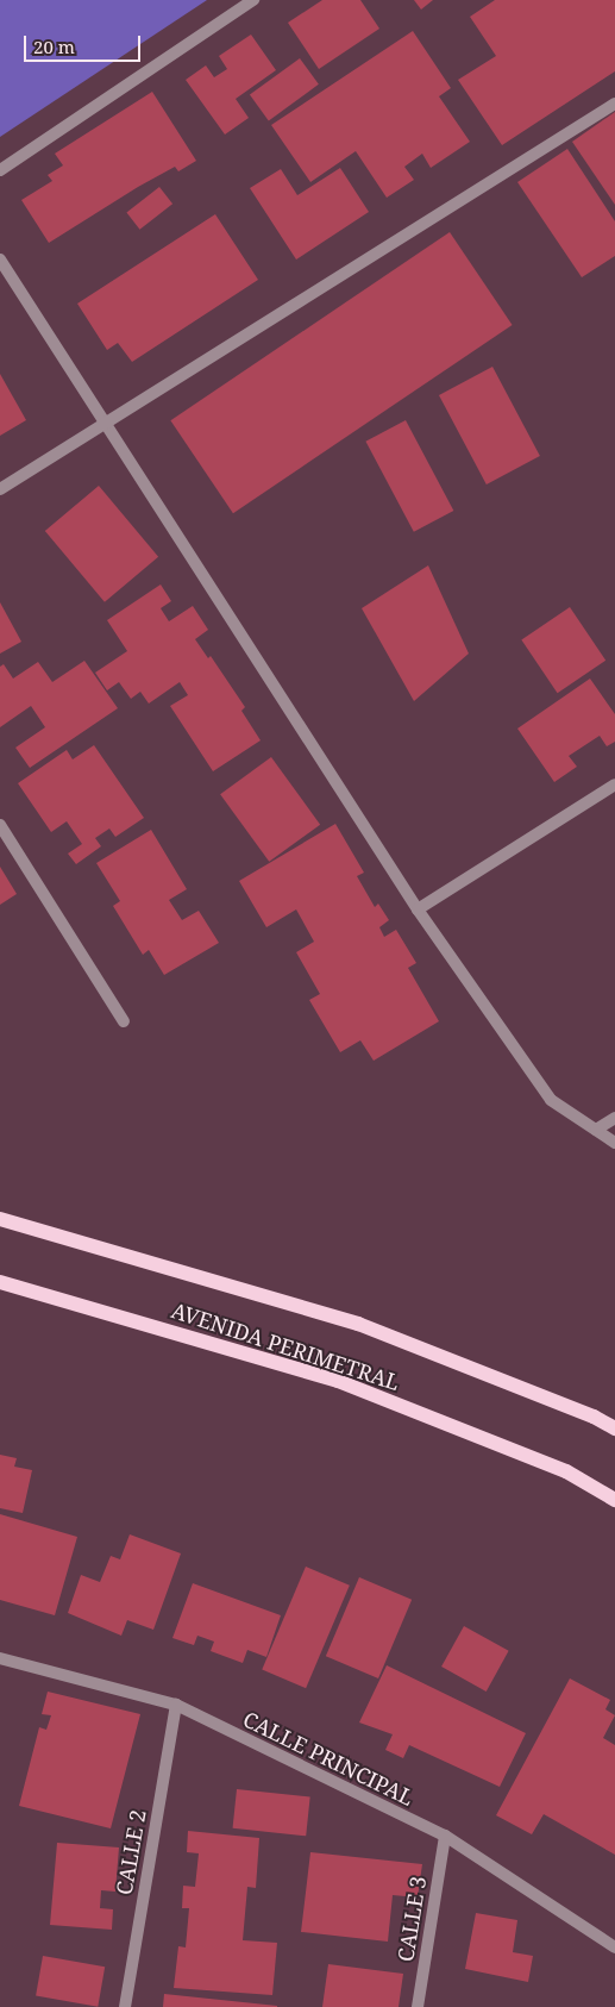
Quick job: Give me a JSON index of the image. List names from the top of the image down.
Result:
{
  "streets": {
    "main road": ["AVENIDA PERIMETRAL"],
    "street": ["CALLE PRINCIPAL", "CALLE 2", "CALLE 3"]
  },
  "crossings": [
    ["CALLE PRINCIPAL", "CALLE 2"],
    ["CALLE PRINCIPAL", "CALLE 3"]
  ],
  "scale_bar": "20 m"
}
